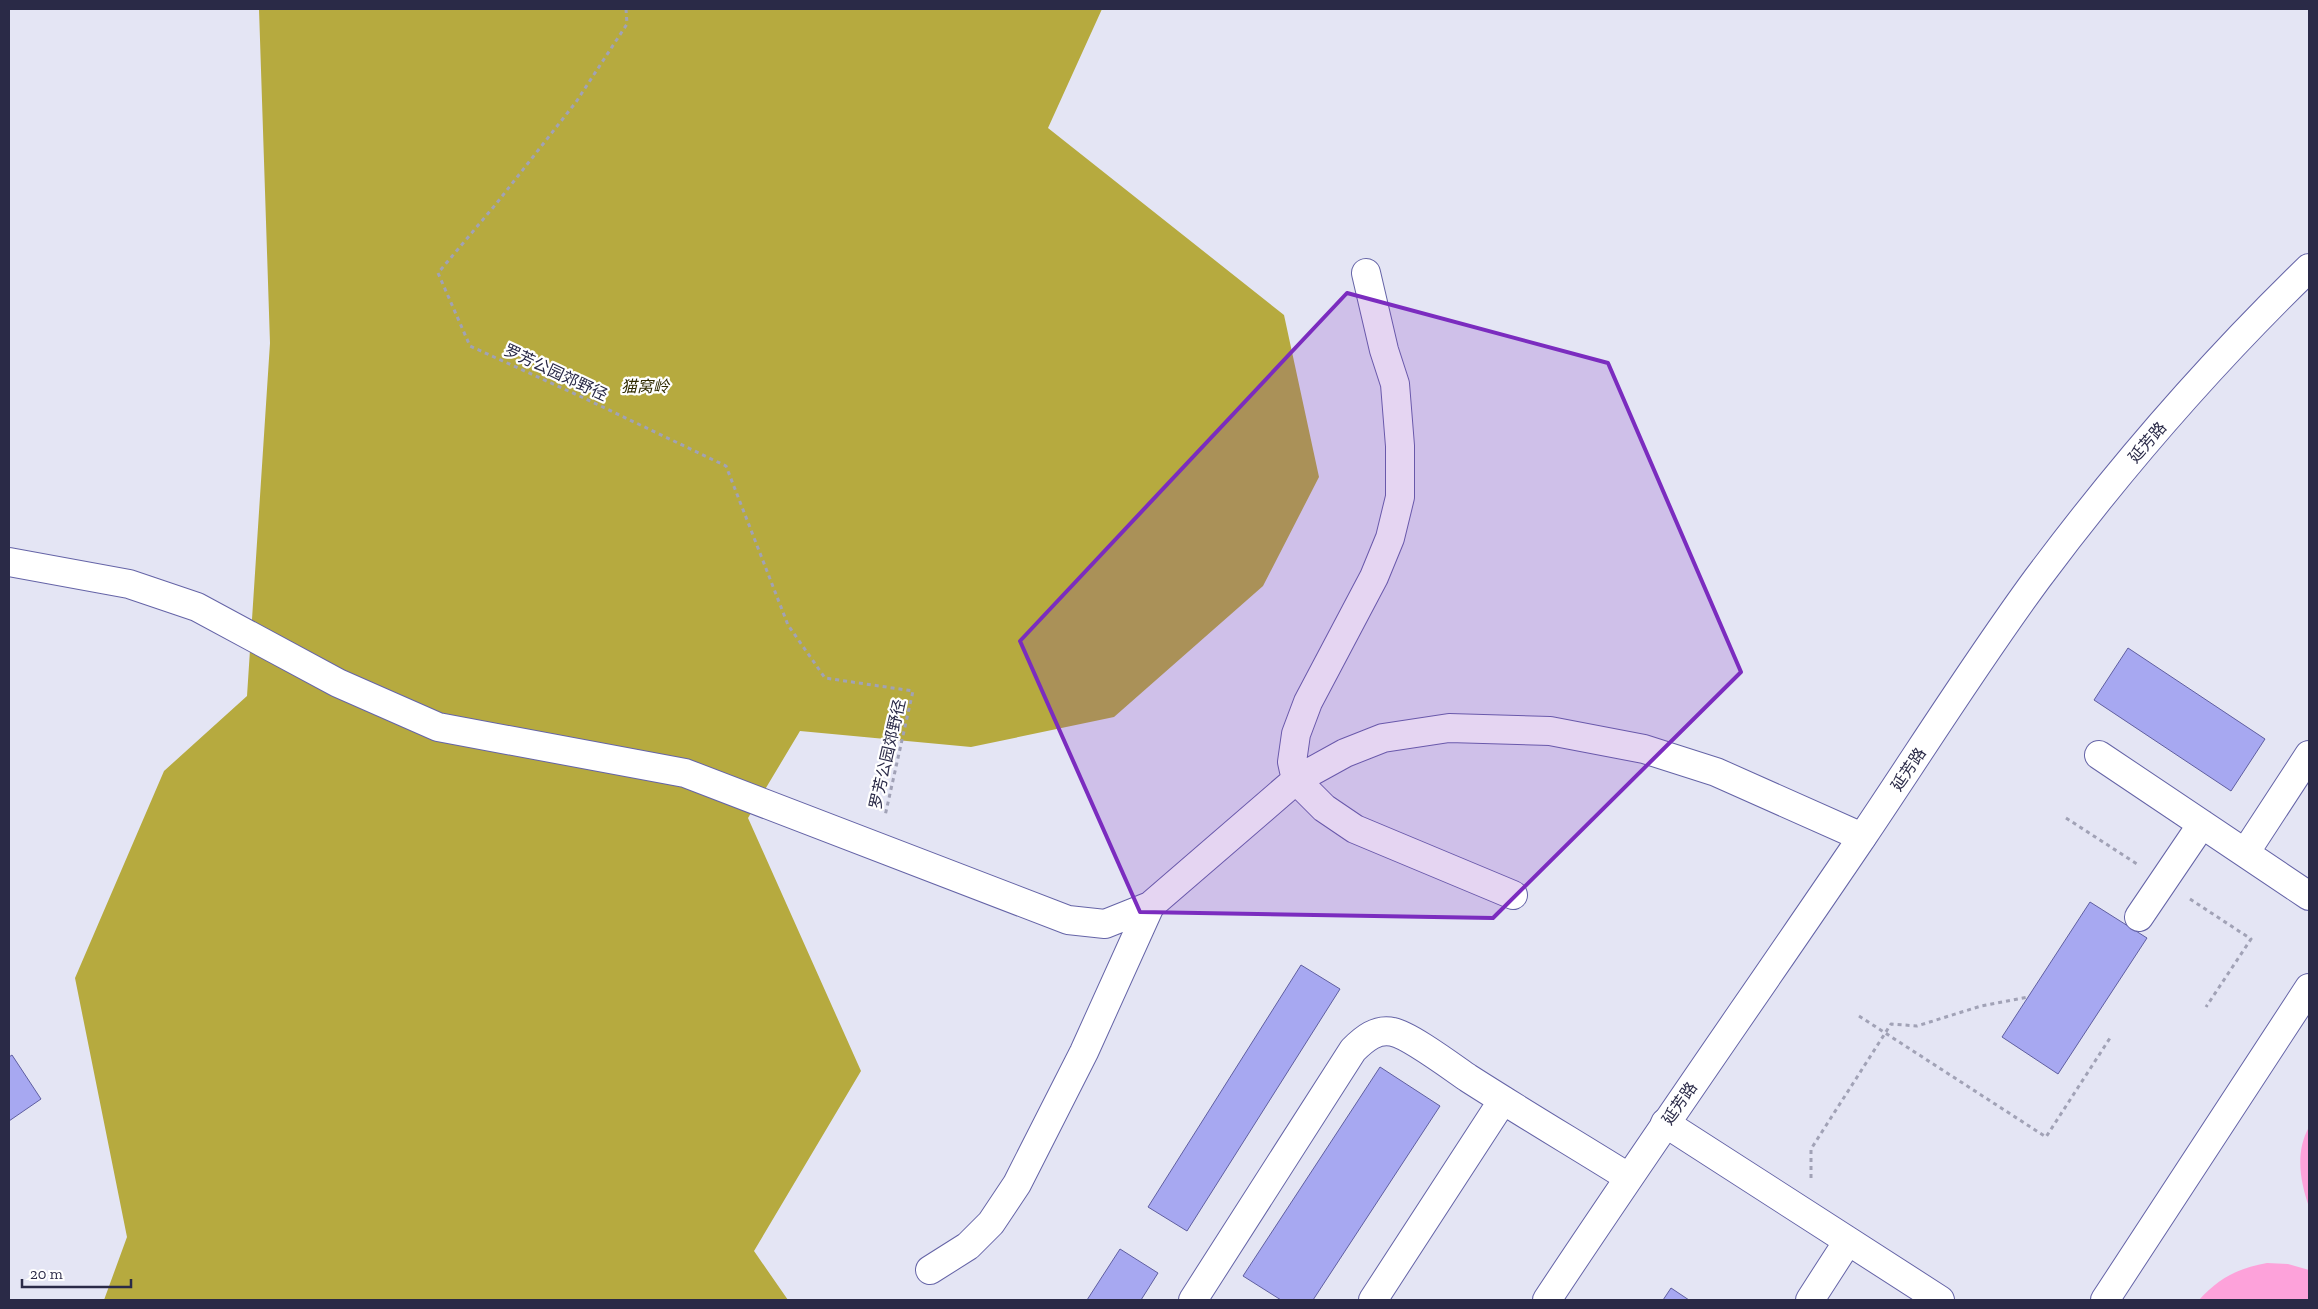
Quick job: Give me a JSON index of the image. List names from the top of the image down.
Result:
{
  "streets": {
    "street": ["延芳路"],
    "path": ["罗芳公园郊野径"]
  },
  "parks": ["猫窝岭"],
  "scale_bar": "20 m"
}
